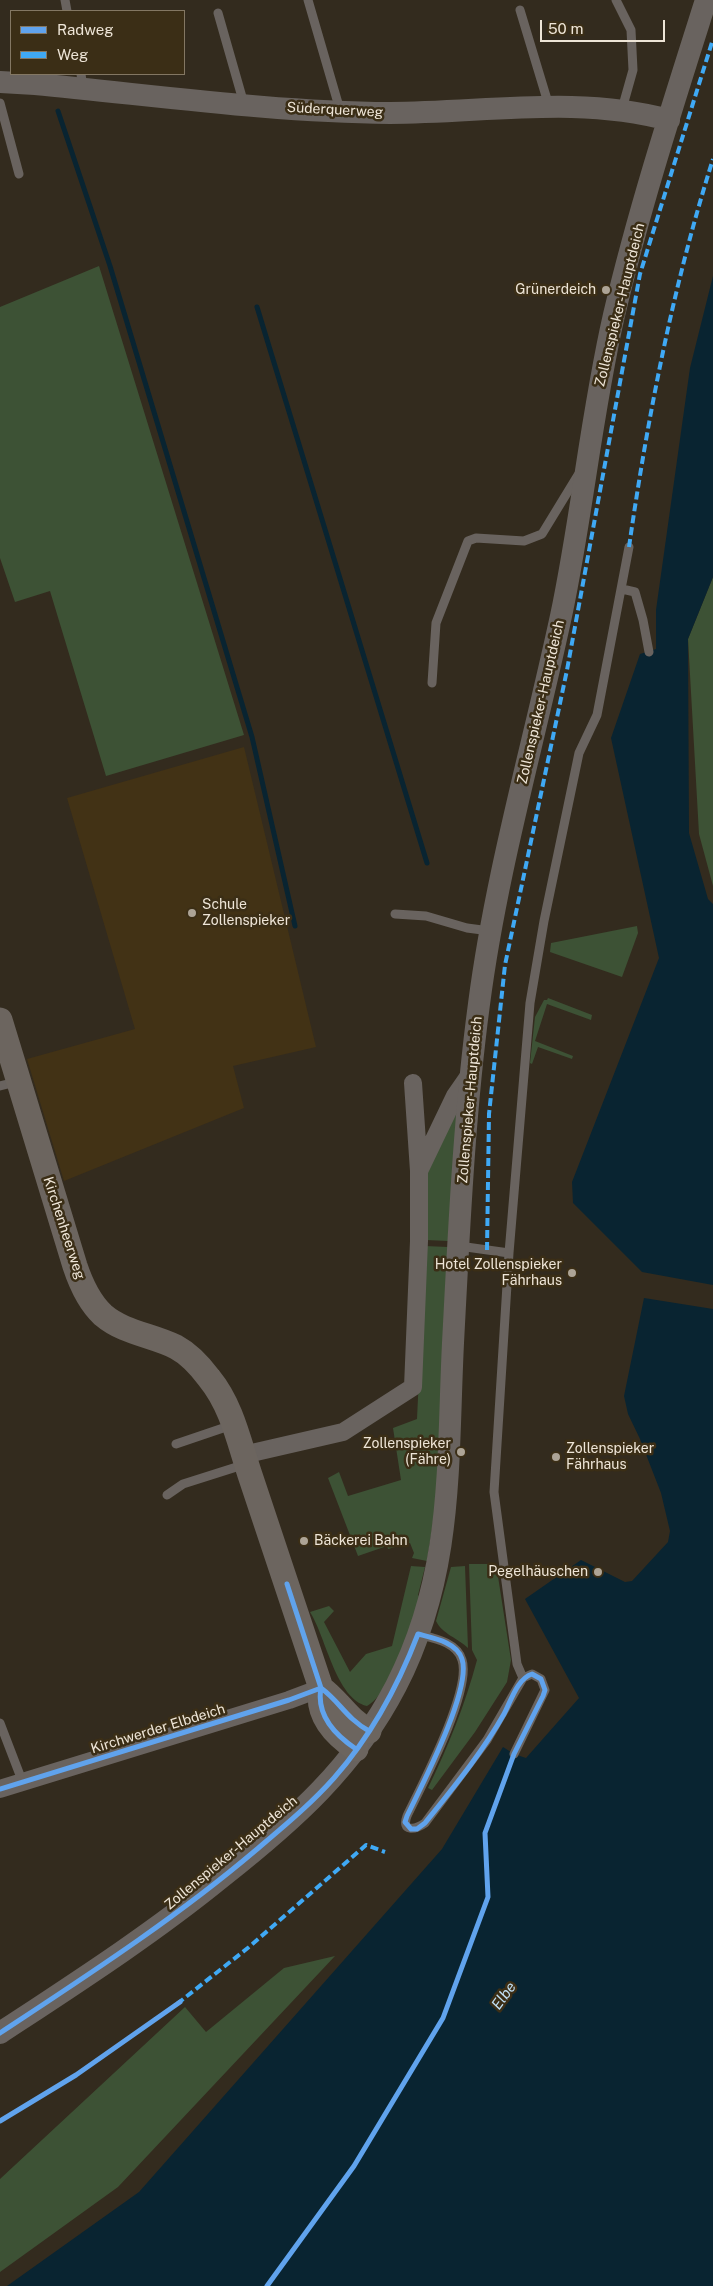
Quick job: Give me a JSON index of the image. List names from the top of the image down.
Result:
{
  "streets": {
    "main road": ["Kirchenheerweg"],
    "street": ["Süderquerweg", "Zollenspieker-Hauptdeich", "Kirchwerder Elbdeich"]
  },
  "crossings": [
    ["Süderquerweg", "Zollenspieker-Hauptdeich"],
    ["Zollenspieker-Hauptdeich", "Kirchenheerweg"],
    ["Kirchenheerweg", "Kirchwerder Elbdeich"]
  ],
  "water": ["Elbe"],
  "places": [
    "Grünerdeich",
    "Schule Zollenspieker",
    "Hotel Zollenspieker Fährhaus",
    "Zollenspieker (Fähre)",
    "Zollenspieker Fährhaus",
    "Bäckerei Bahn",
    "Pegelhäuschen"
  ],
  "legend": ["Radweg", "Weg"],
  "scale_bar": "50 m"
}
